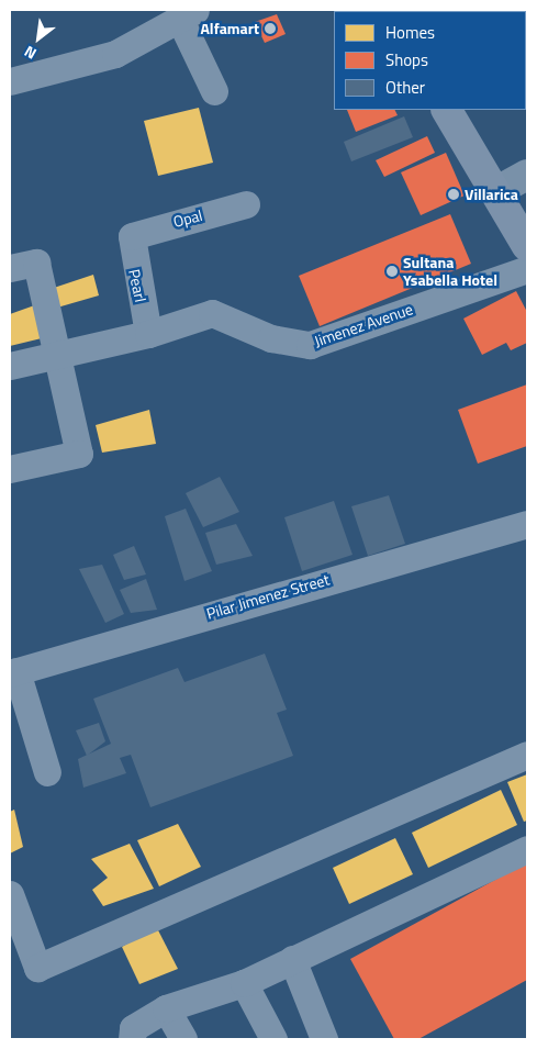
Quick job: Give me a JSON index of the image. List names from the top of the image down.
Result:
{
  "streets": {
    "street": [
      "Opal",
      "Pearl",
      "Jimenez Avenue",
      "Pilar Jimenez Street"
    ]
  },
  "crossings": [
    ["Opal", "Pearl"],
    ["Pearl", "Jimenez Avenue"]
  ],
  "places": ["Alfamart", "Villarica", "Sultana Ysabella Hotel"],
  "legend": ["Homes", "Shops", "Other"],
  "north": "bottom left"
}
